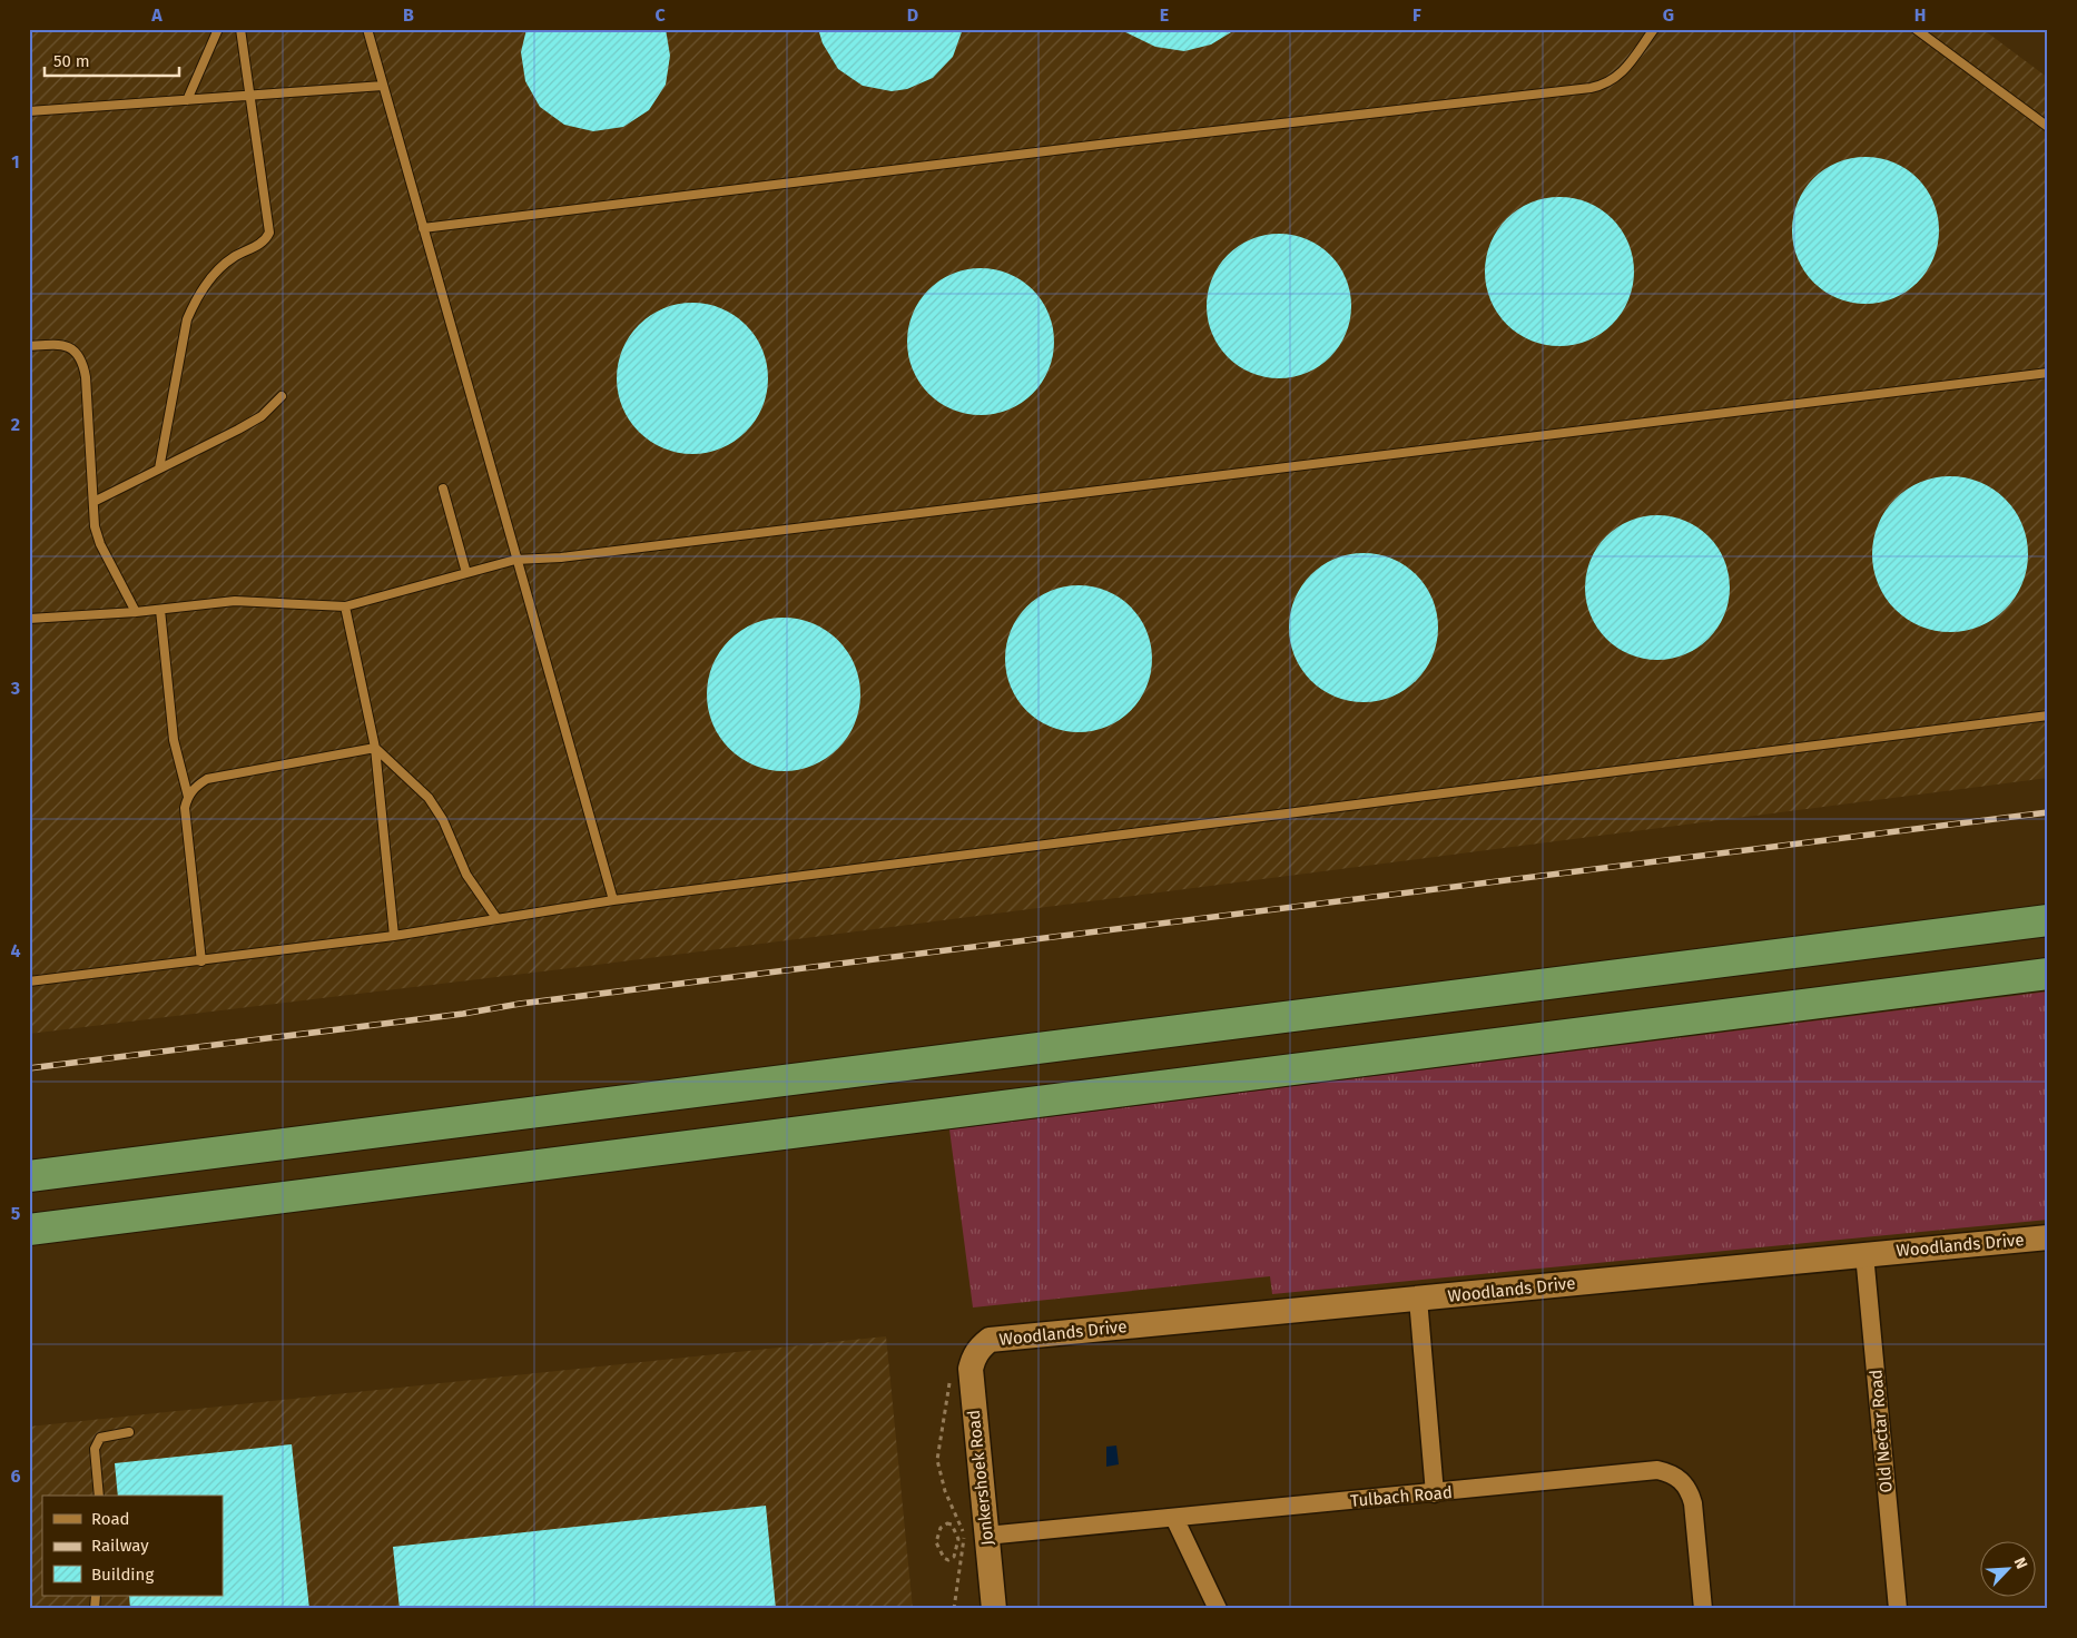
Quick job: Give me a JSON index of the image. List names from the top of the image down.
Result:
{
  "streets": {
    "street": [
      "Woodlands Drive",
      "Old Nectar Road",
      "Jonkershoek Road",
      "Tulbach Road"
    ]
  },
  "crossings": [
    ["Woodlands Drive", "Old Nectar Road"],
    ["Woodlands Drive", "Jonkershoek Road"],
    ["Jonkershoek Road", "Tulbach Road"]
  ],
  "legend": ["Road", "Railway", "Building"],
  "scale_bar": "50 m",
  "north": "top right",
  "grid": {
    "columns": [
      "A",
      "B",
      "C",
      "D",
      "E",
      "F",
      "G",
      "H"
    ],
    "rows": [
      "1",
      "2",
      "3",
      "4",
      "5",
      "6"
    ]
  }
}
